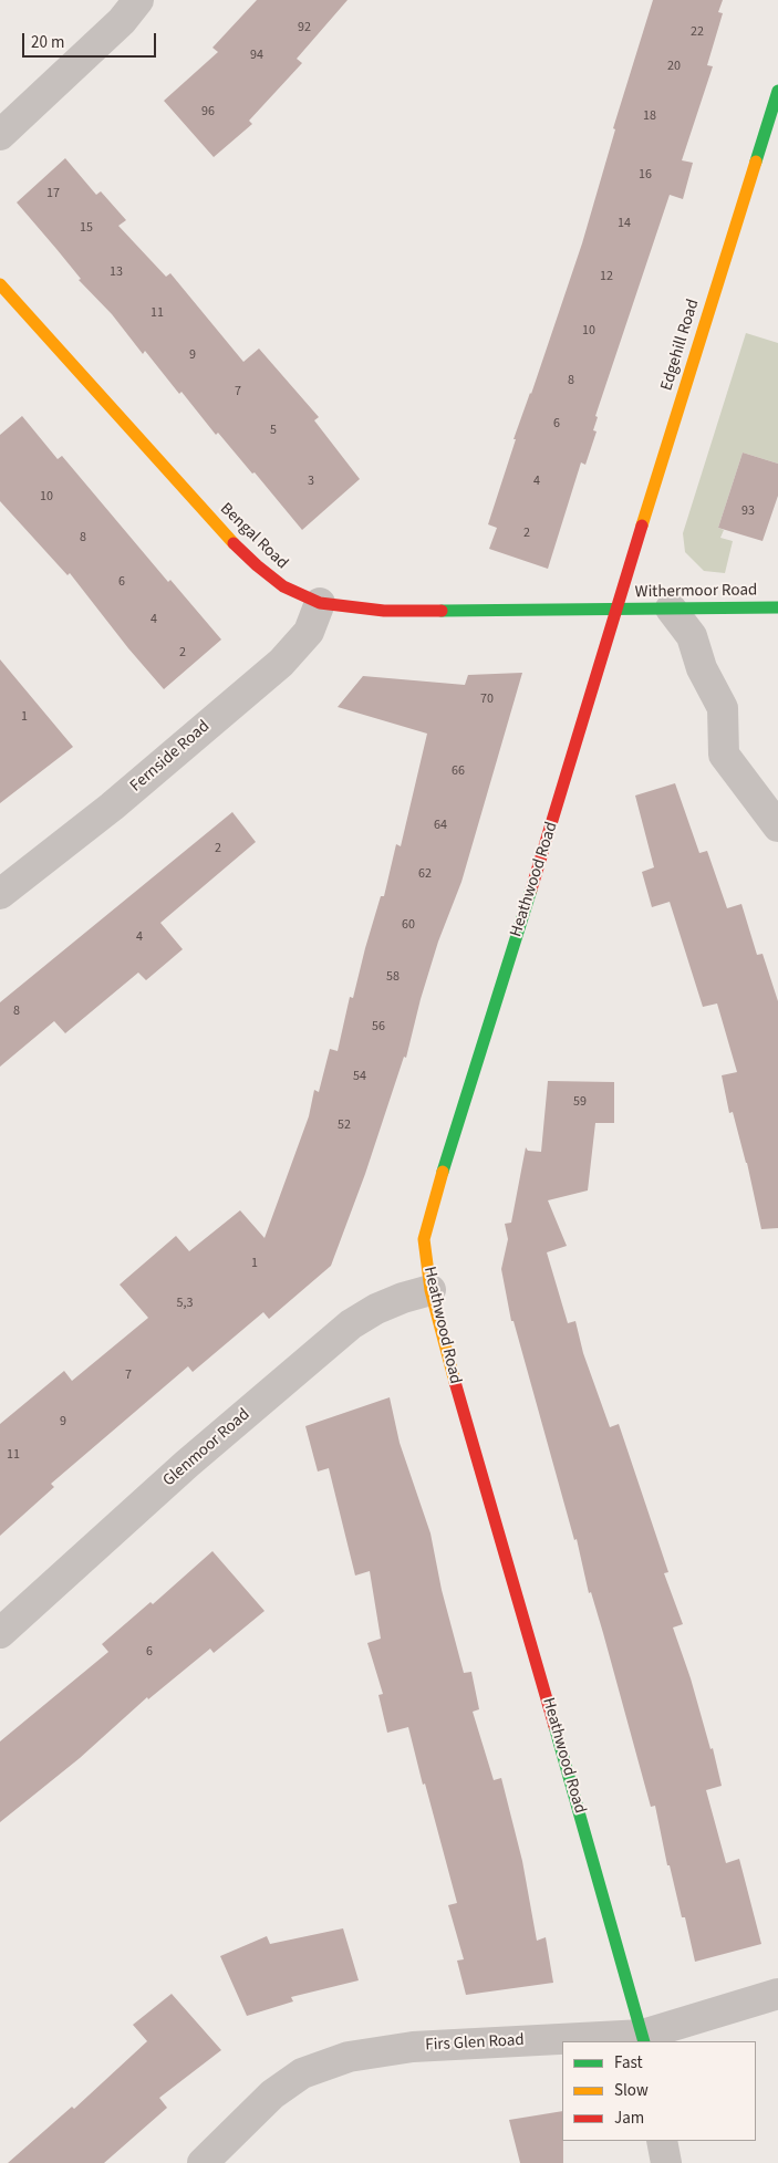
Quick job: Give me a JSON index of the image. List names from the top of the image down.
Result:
{
  "streets": {
    "street": [
      "Edgehill Road",
      "Bengal Road",
      "Withermoor Road",
      "Fernside Road",
      "Heathwood Road",
      "Glenmoor Road",
      "Firs Glen Road"
    ]
  },
  "crossings": [
    ["Edgehill Road", "Bengal Road"],
    ["Edgehill Road", "Withermoor Road"],
    ["Edgehill Road", "Heathwood Road"],
    ["Bengal Road", "Withermoor Road"],
    ["Bengal Road", "Fernside Road"],
    ["Bengal Road", "Heathwood Road"],
    ["Withermoor Road", "Heathwood Road"],
    ["Heathwood Road", "Glenmoor Road"],
    ["Heathwood Road", "Firs Glen Road"]
  ],
  "house_numbers": [
    "92",
    "22",
    "94",
    "20",
    "96",
    "18",
    "16",
    "17",
    "14",
    "15",
    "13",
    "12",
    "11",
    "10",
    "9",
    "8",
    "7",
    "6",
    "5",
    "3",
    "4",
    "10",
    "93",
    "2",
    "8",
    "6",
    "4",
    "2",
    "70",
    "1",
    "66",
    "64",
    "2",
    "62",
    "60",
    "4",
    "58",
    "8",
    "56",
    "54",
    "59",
    "52",
    "1",
    "5,3",
    "7",
    "9",
    "11",
    "6"
  ],
  "legend": ["Fast", "Slow", "Jam"],
  "scale_bar": "20 m"
}
